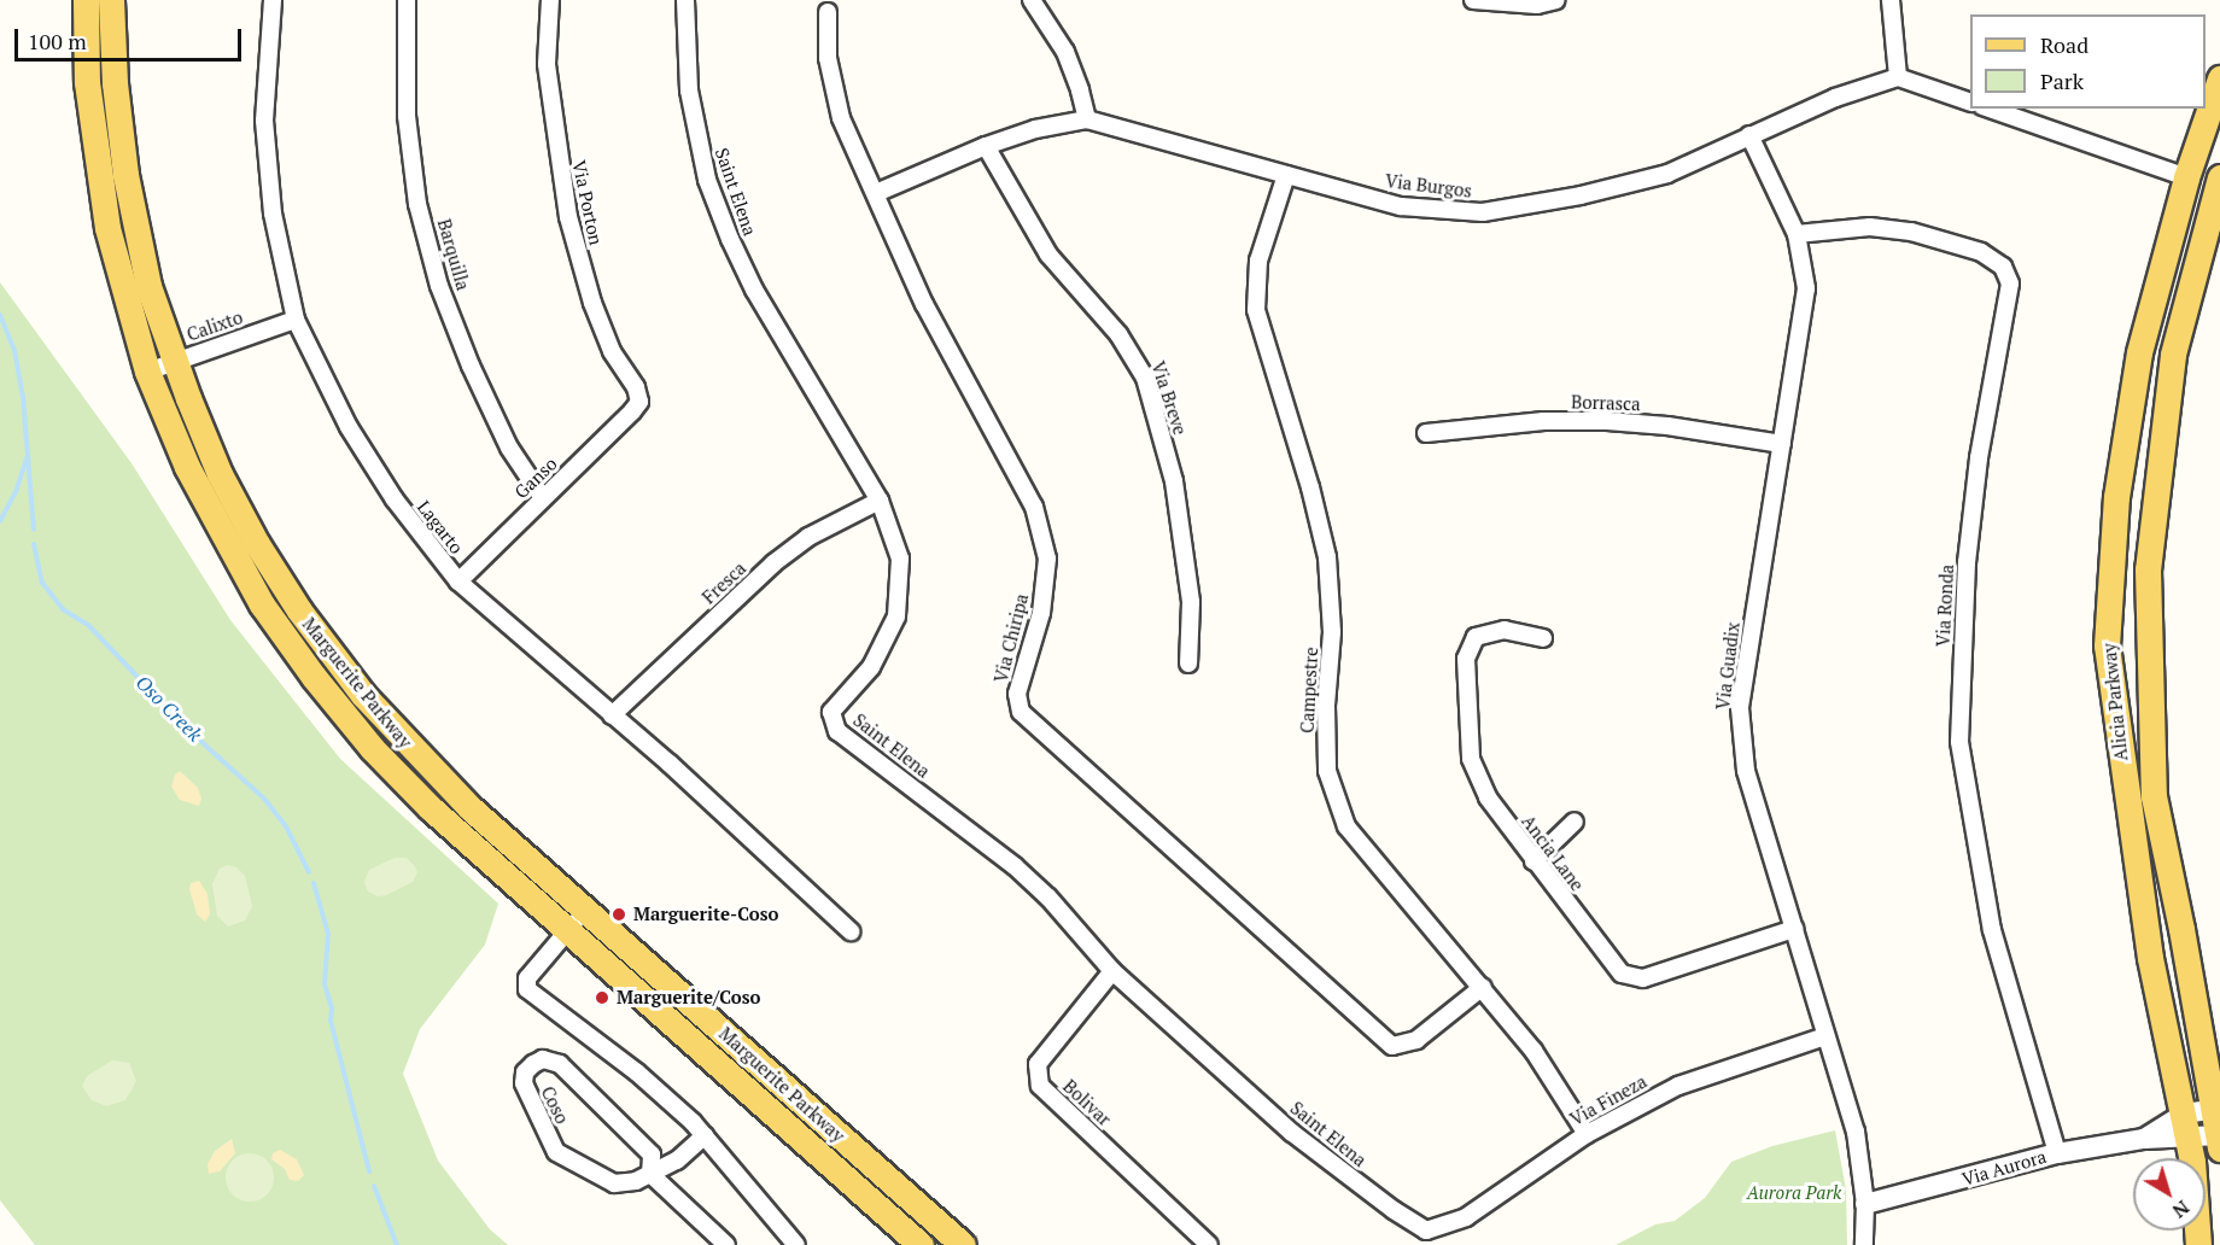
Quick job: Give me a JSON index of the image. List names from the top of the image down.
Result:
{
  "streets": {
    "main road": ["Marguerite Parkway", "Alicia Parkway"],
    "street": [
      "Via Burgos",
      "Saint Elena",
      "Via Porton",
      "Barquilla",
      "Calixto",
      "Via Breve",
      "Borrasca",
      "Ganso",
      "Lagarto",
      "Fresca",
      "Via Ronda",
      "Via Chiripa",
      "Via Guadix",
      "Campestre",
      "Ancia Lane",
      "Via Fineza",
      "Bolivar",
      "Coso",
      "Via Aurora"
    ]
  },
  "crossings": [
    ["Via Burgos", "Via Breve"],
    ["Via Burgos", "Via Chiripa"],
    ["Via Burgos", "Via Guadix"],
    ["Via Burgos", "Campestre"],
    ["Saint Elena", "Fresca"],
    ["Saint Elena", "Via Fineza"],
    ["Saint Elena", "Bolivar"],
    ["Via Porton", "Ganso"],
    ["Barquilla", "Ganso"],
    ["Calixto", "Lagarto"],
    ["Calixto", "Marguerite Parkway"],
    ["Borrasca", "Via Guadix"],
    ["Ganso", "Lagarto"],
    ["Lagarto", "Fresca"],
    ["Via Ronda", "Via Guadix"],
    ["Via Ronda", "Via Aurora"],
    ["Via Chiripa", "Campestre"],
    ["Via Guadix", "Ancia Lane"],
    ["Via Guadix", "Via Fineza"],
    ["Via Guadix", "Via Aurora"],
    ["Campestre", "Via Fineza"],
    ["Alicia Parkway", "Via Aurora"]
  ],
  "water": ["Oso Creek"],
  "parks": ["Aurora Park"],
  "places": ["Marguerite-Coso", "Marguerite/Coso"],
  "legend": ["Road", "Park"],
  "scale_bar": "100 m",
  "north": "bottom right"
}
